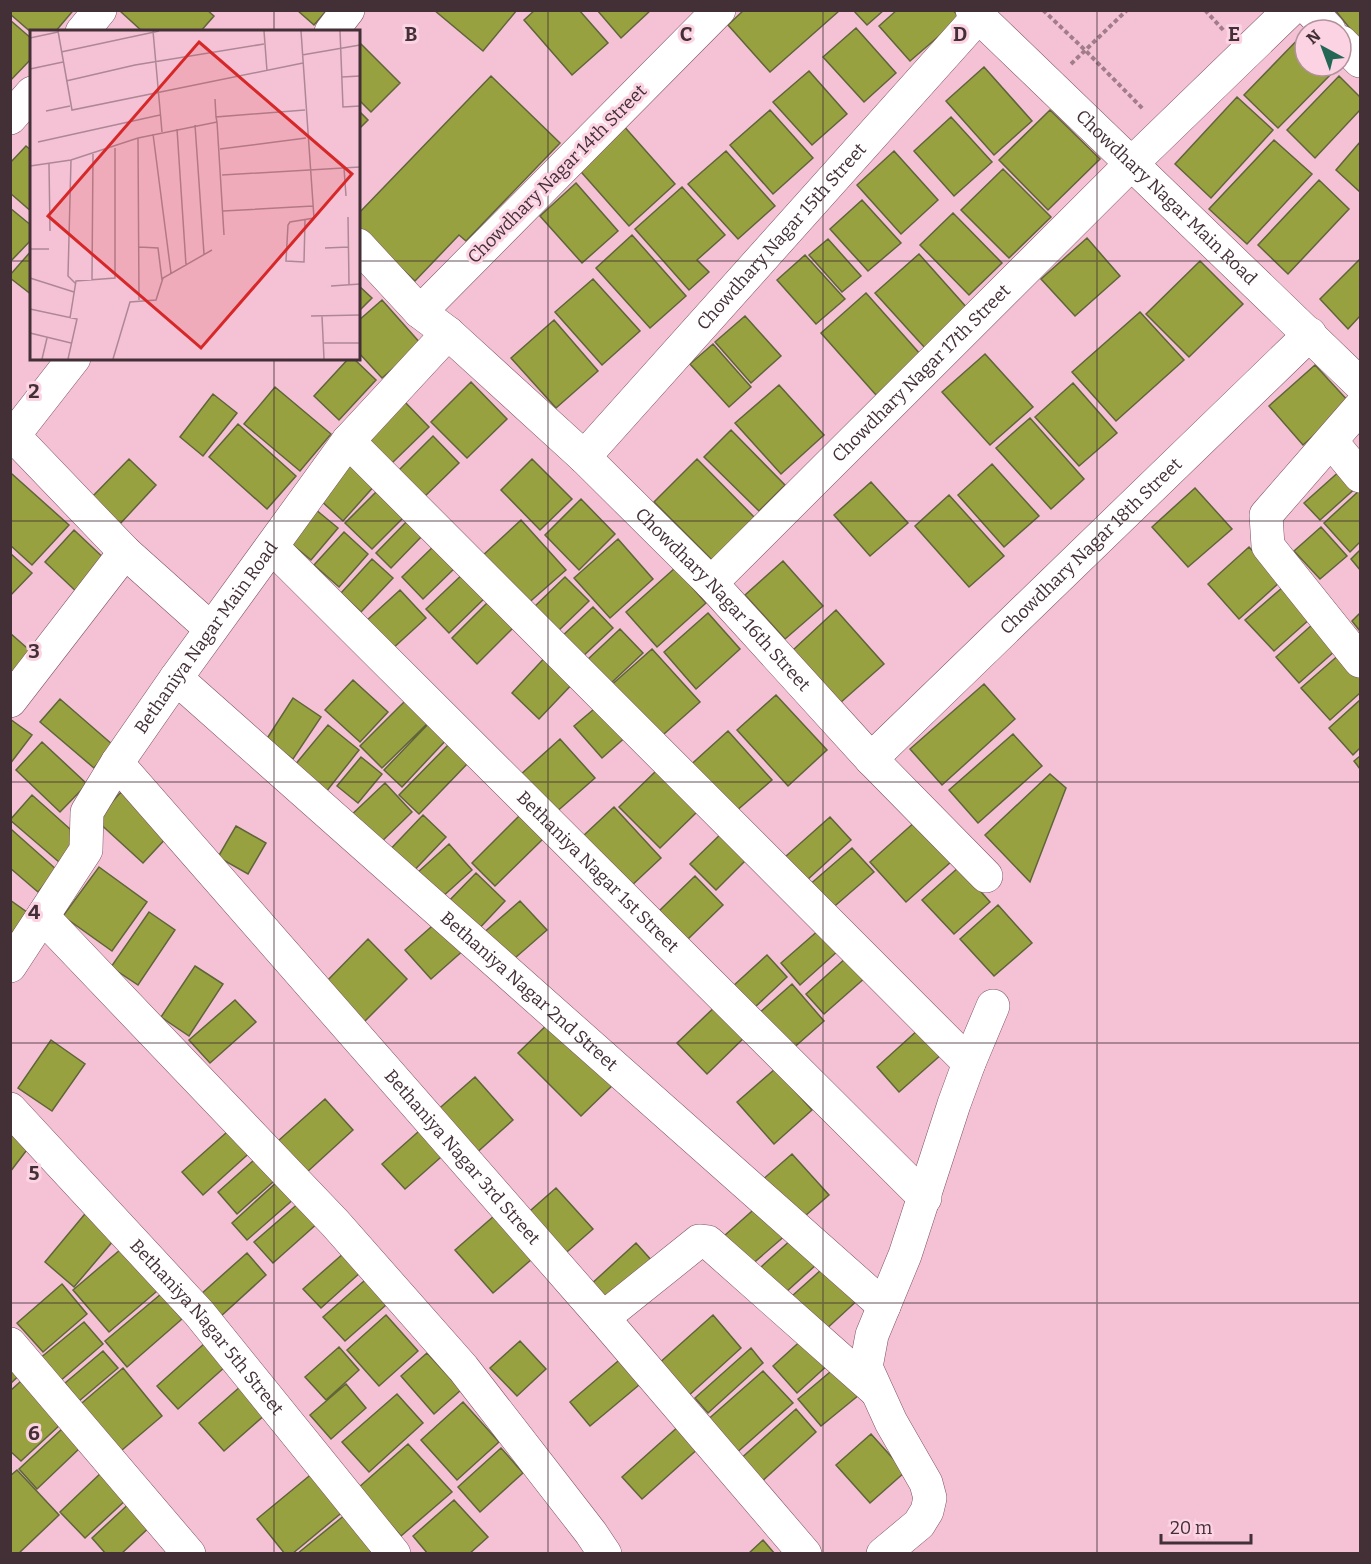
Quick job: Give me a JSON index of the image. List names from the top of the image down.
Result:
{
  "streets": {
    "street": [
      "Chowdhary Nagar 14th Street",
      "Chowdhary Nagar Main Road",
      "Chowdhary Nagar 15th Street",
      "Chowdhary Nagar 17th Street",
      "Chowdhary Nagar 18th Street",
      "Chowdhary Nagar 16th Street",
      "Bethaniya Nagar Main Road",
      "Bethaniya Nagar 1st Street",
      "Bethaniya Nagar 2nd Street",
      "Bethaniya Nagar 3rd Street",
      "Bethaniya Nagar 5th Street"
    ]
  },
  "crossings": [
    ["Chowdhary Nagar Main Road", "Chowdhary Nagar 15th Street"],
    ["Chowdhary Nagar Main Road", "Chowdhary Nagar 17th Street"],
    ["Chowdhary Nagar Main Road", "Chowdhary Nagar 18th Street"],
    ["Chowdhary Nagar 15th Street", "Chowdhary Nagar 16th Street"],
    ["Chowdhary Nagar 17th Street", "Chowdhary Nagar 16th Street"],
    ["Chowdhary Nagar 18th Street", "Chowdhary Nagar 16th Street"],
    ["Chowdhary Nagar 16th Street", "Bethaniya Nagar Main Road"],
    ["Bethaniya Nagar Main Road", "Bethaniya Nagar 1st Street"],
    ["Bethaniya Nagar Main Road", "Bethaniya Nagar 2nd Street"],
    ["Bethaniya Nagar Main Road", "Bethaniya Nagar 3rd Street"]
  ],
  "scale_bar": "20 m",
  "north": "top left",
  "grid": {
    "columns": [
      "B",
      "C",
      "D",
      "E"
    ],
    "rows": [
      "2",
      "3",
      "4",
      "5",
      "6"
    ]
  }
}
